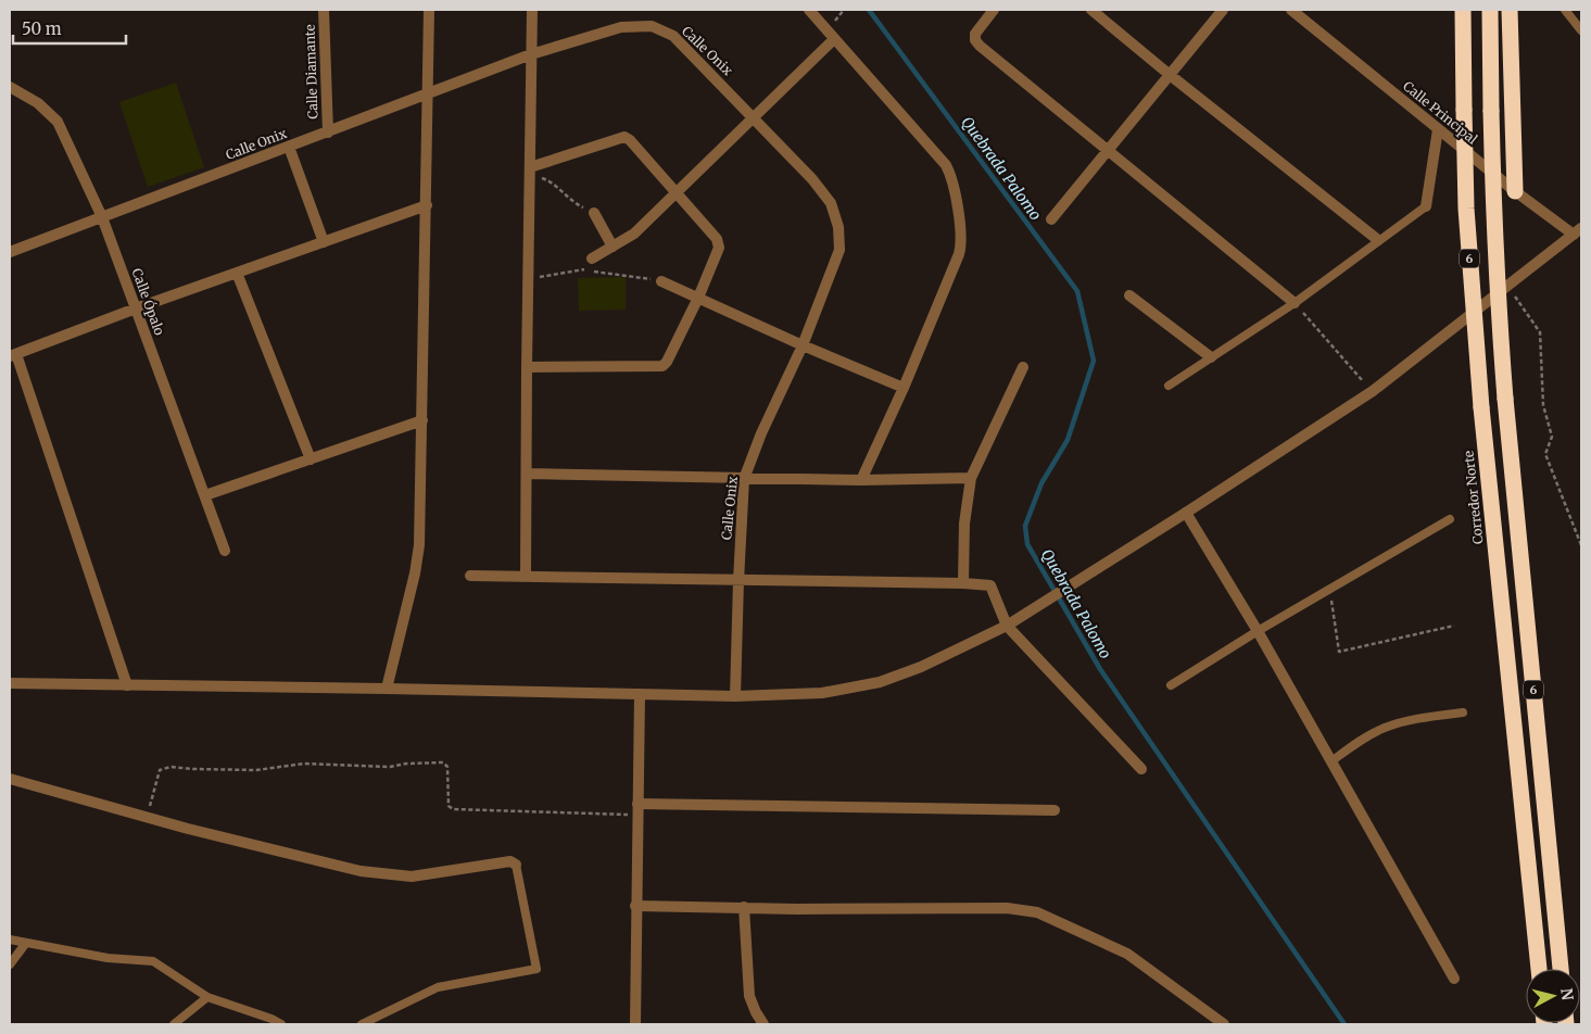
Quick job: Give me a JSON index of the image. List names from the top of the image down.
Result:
{
  "streets": {
    "highway": ["6", "Corredor Norte"],
    "street": [
      "Calle Onix",
      "Calle Diamante",
      "Calle Principal",
      "Calle Ópalo"
    ]
  },
  "crossings": [
    ["Calle Onix", "Calle Diamante"],
    ["Calle Onix", "Calle Ópalo"]
  ],
  "water": ["Quebrada Palomo"],
  "scale_bar": "50 m",
  "north": "right"
}
